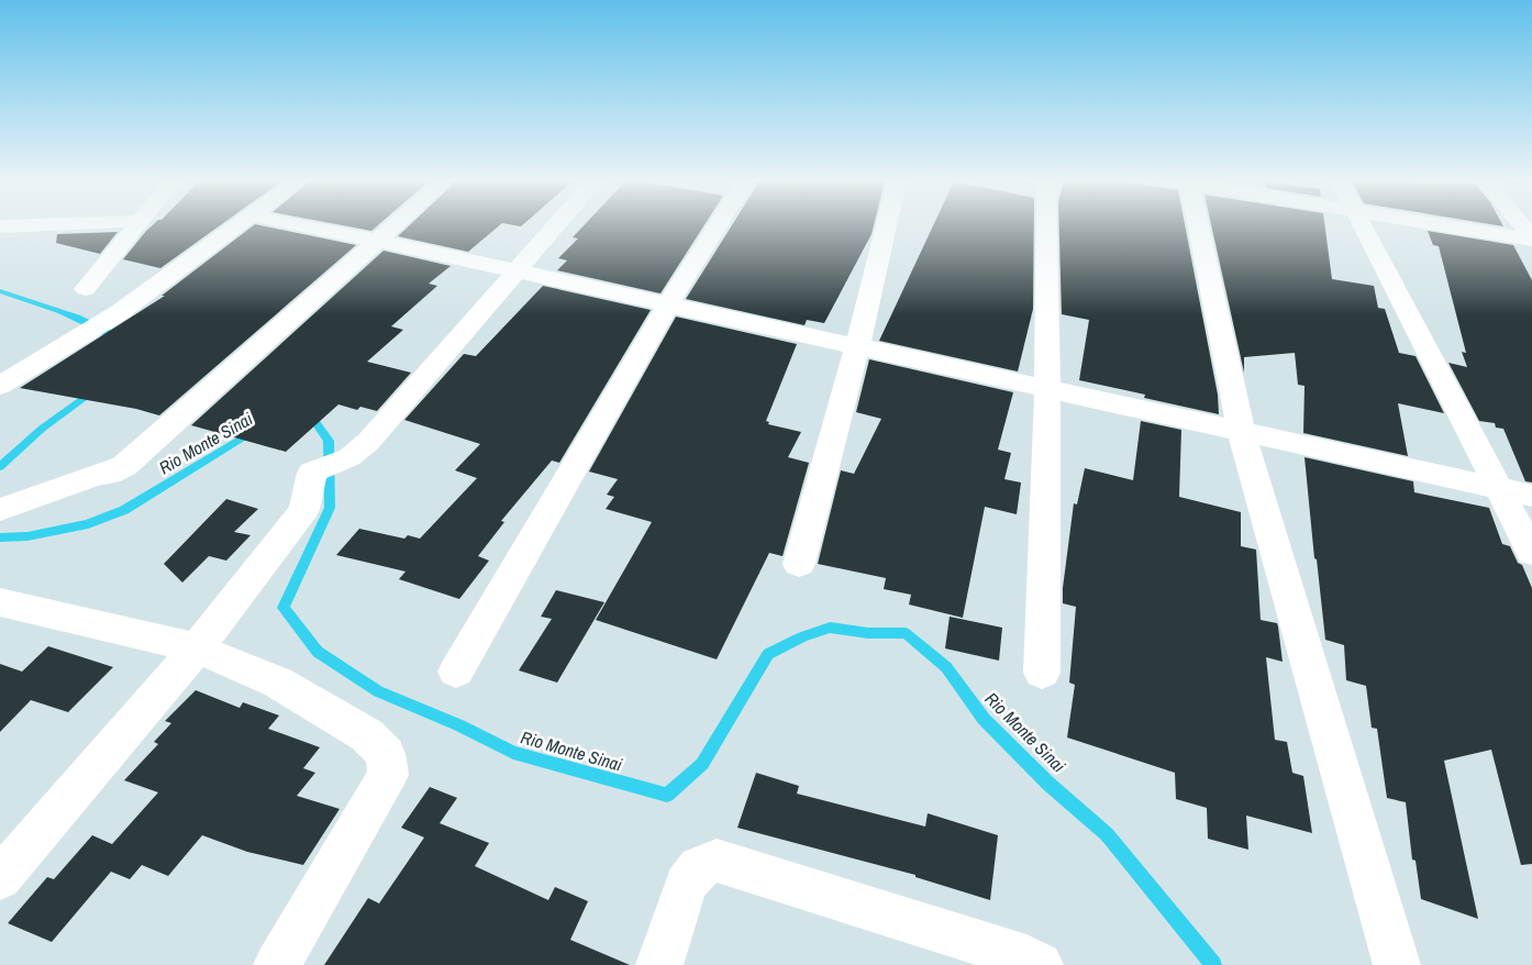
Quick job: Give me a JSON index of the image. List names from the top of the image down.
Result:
{
  "water": ["Rio Monte Sinai"]
}
